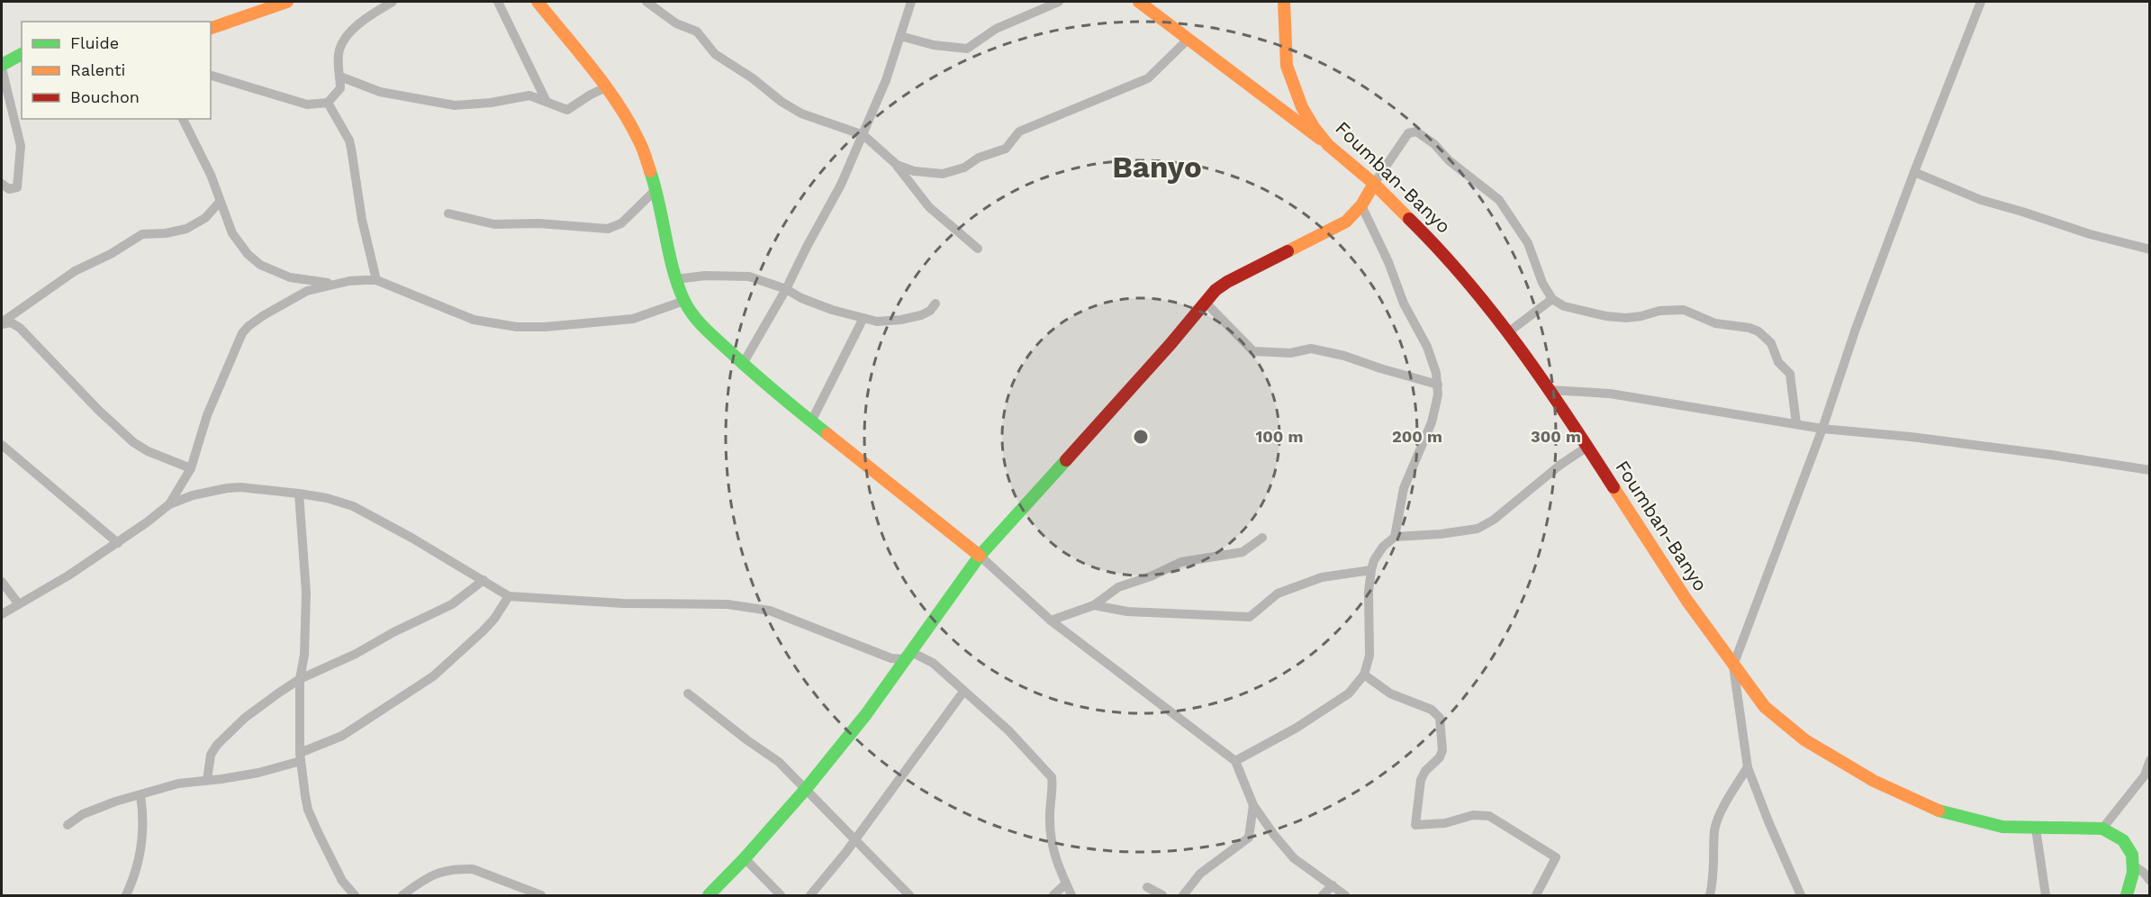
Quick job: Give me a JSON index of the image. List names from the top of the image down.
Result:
{
  "streets": {
    "main road": ["Foumban-Banyo"]
  },
  "districts": ["Banyo"],
  "legend": ["Fluide", "Ralenti", "Bouchon"],
  "rings": ["100 m", "200 m", "300 m"]
}
